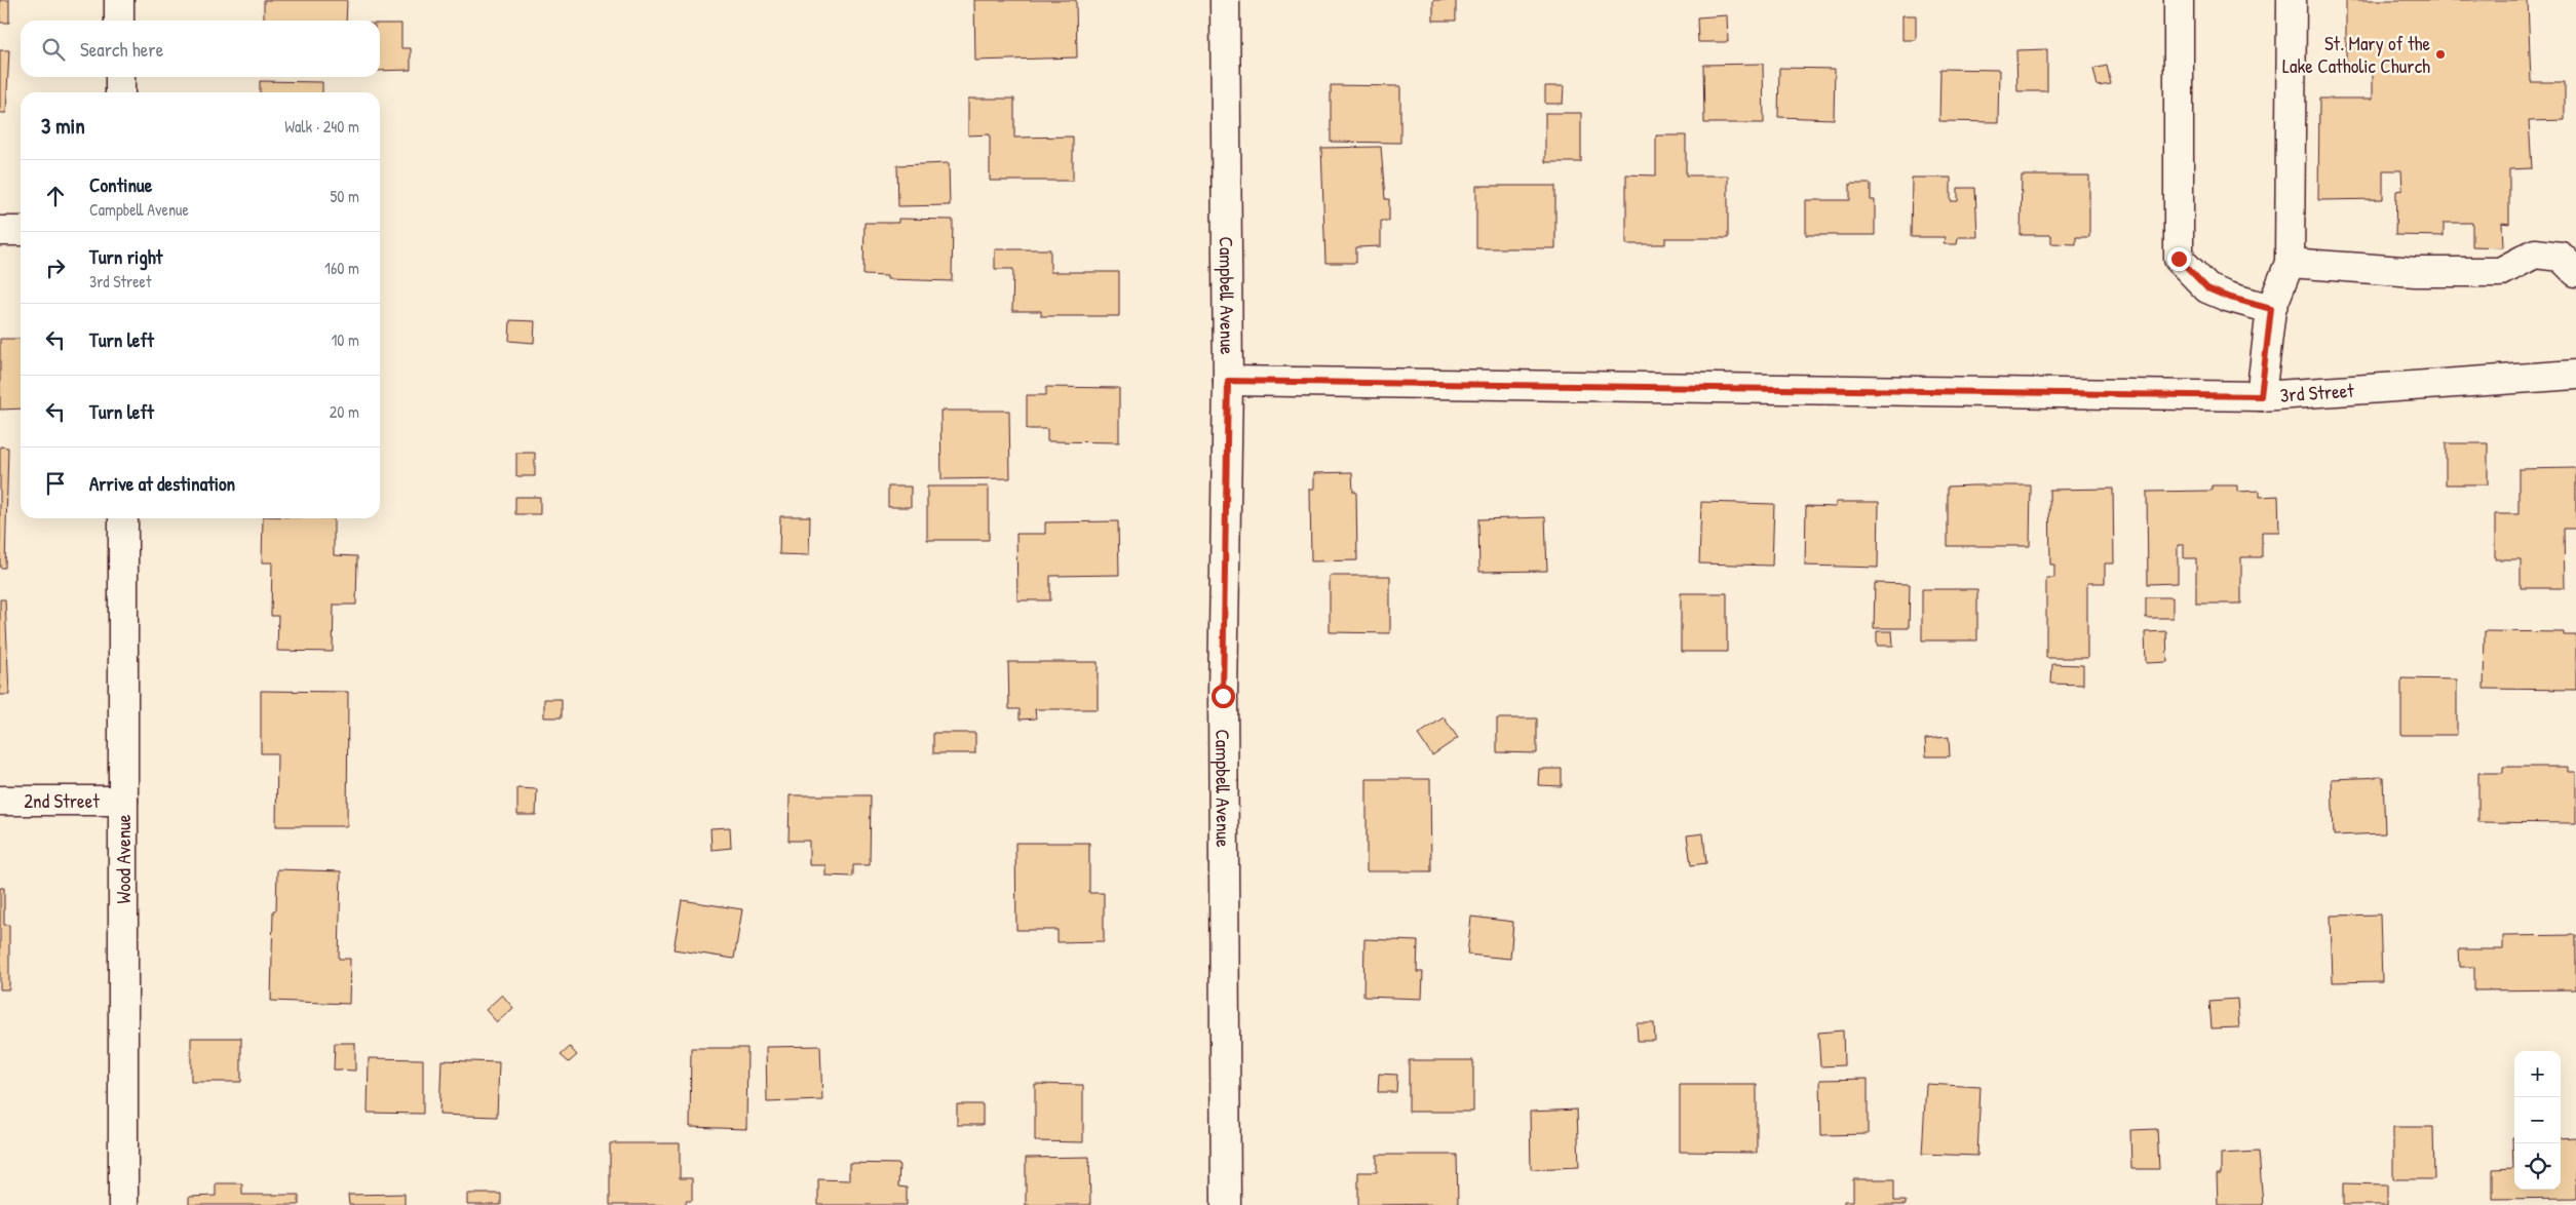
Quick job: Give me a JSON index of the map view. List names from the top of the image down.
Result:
{
  "streets": {
    "street": [
      "Campbell Avenue",
      "3rd Street",
      "2nd Street",
      "Wood Avenue"
    ]
  },
  "crossings": [
    ["Campbell Avenue", "3rd Street"],
    ["2nd Street", "Wood Avenue"]
  ],
  "places": ["St. Mary of the Lake Catholic Church"],
  "page": {
    "search": "Search here",
    "heading": ["3 min", "Walk · 240 m"],
    "list": [
      ["Continue", "Campbell Avenue", "50 m"],
      ["Turn right", "3rd Street", "160 m"],
      ["Turn left", "10 m"],
      ["Turn left", "20 m"],
      "Arrive at destination"
    ],
    "map_buttons": ["+", "−"]
  }
}
